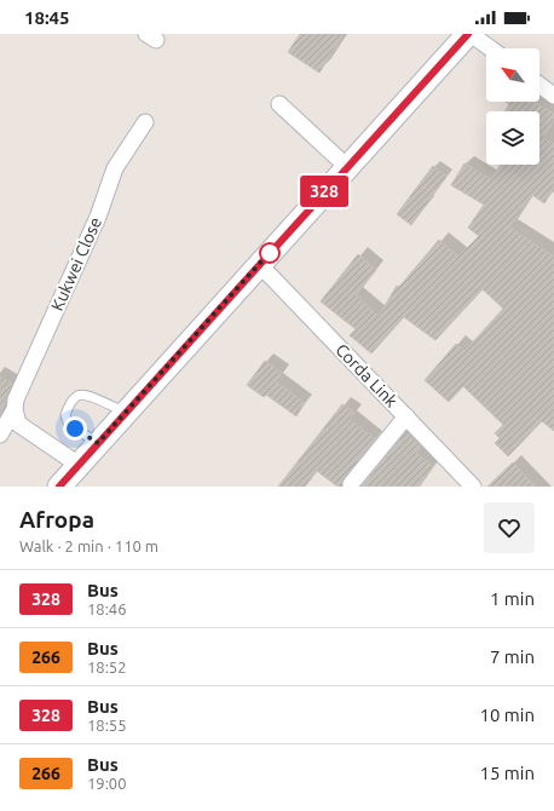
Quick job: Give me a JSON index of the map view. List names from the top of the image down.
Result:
{
  "streets": {
    "street": ["Kukwei Close", "Corda Link"]
  },
  "lines": ["bus line 328"],
  "north": "top left",
  "page": {
    "status": "18:45",
    "on_map": "328",
    "heading": ["Afropa", "Walk · 2 min · 110 m"],
    "list": [
      {
        "mark": "328",
        "name": "Bus",
        "note": "18:46",
        "value": "1 min"
      },
      {
        "mark": "266",
        "name": "Bus",
        "note": "18:52",
        "value": "7 min"
      },
      {
        "mark": "328",
        "name": "Bus",
        "note": "18:55",
        "value": "10 min"
      },
      {
        "mark": "266",
        "name": "Bus",
        "note": "19:00",
        "value": "15 min"
      }
    ]
  }
}
